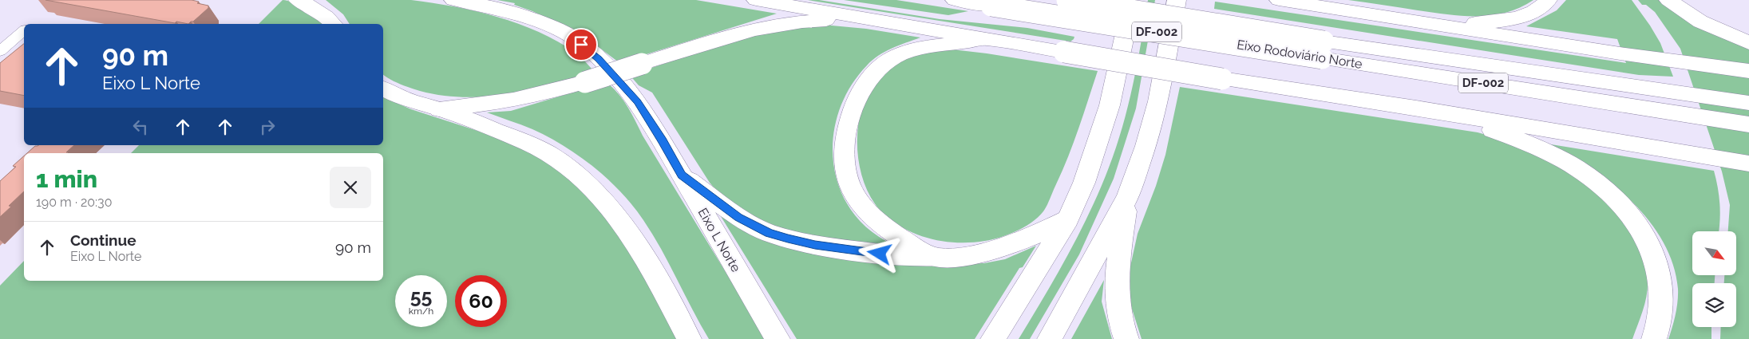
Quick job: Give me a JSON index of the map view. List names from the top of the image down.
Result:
{
  "streets": {
    "main road": ["DF-002", "Eixo Rodoviário Norte", "Eixo L Norte"]
  },
  "north": "bottom right",
  "page": {
    "turn": ["90 m", "Eixo L Norte"],
    "heading": ["1 min", "190 m · 20:30"],
    "list": [
      {
        "name": "Continue",
        "note": "Eixo L Norte",
        "value": "90 m"
      }
    ],
    "speed": "55 km/h",
    "limit": "60"
  }
}
